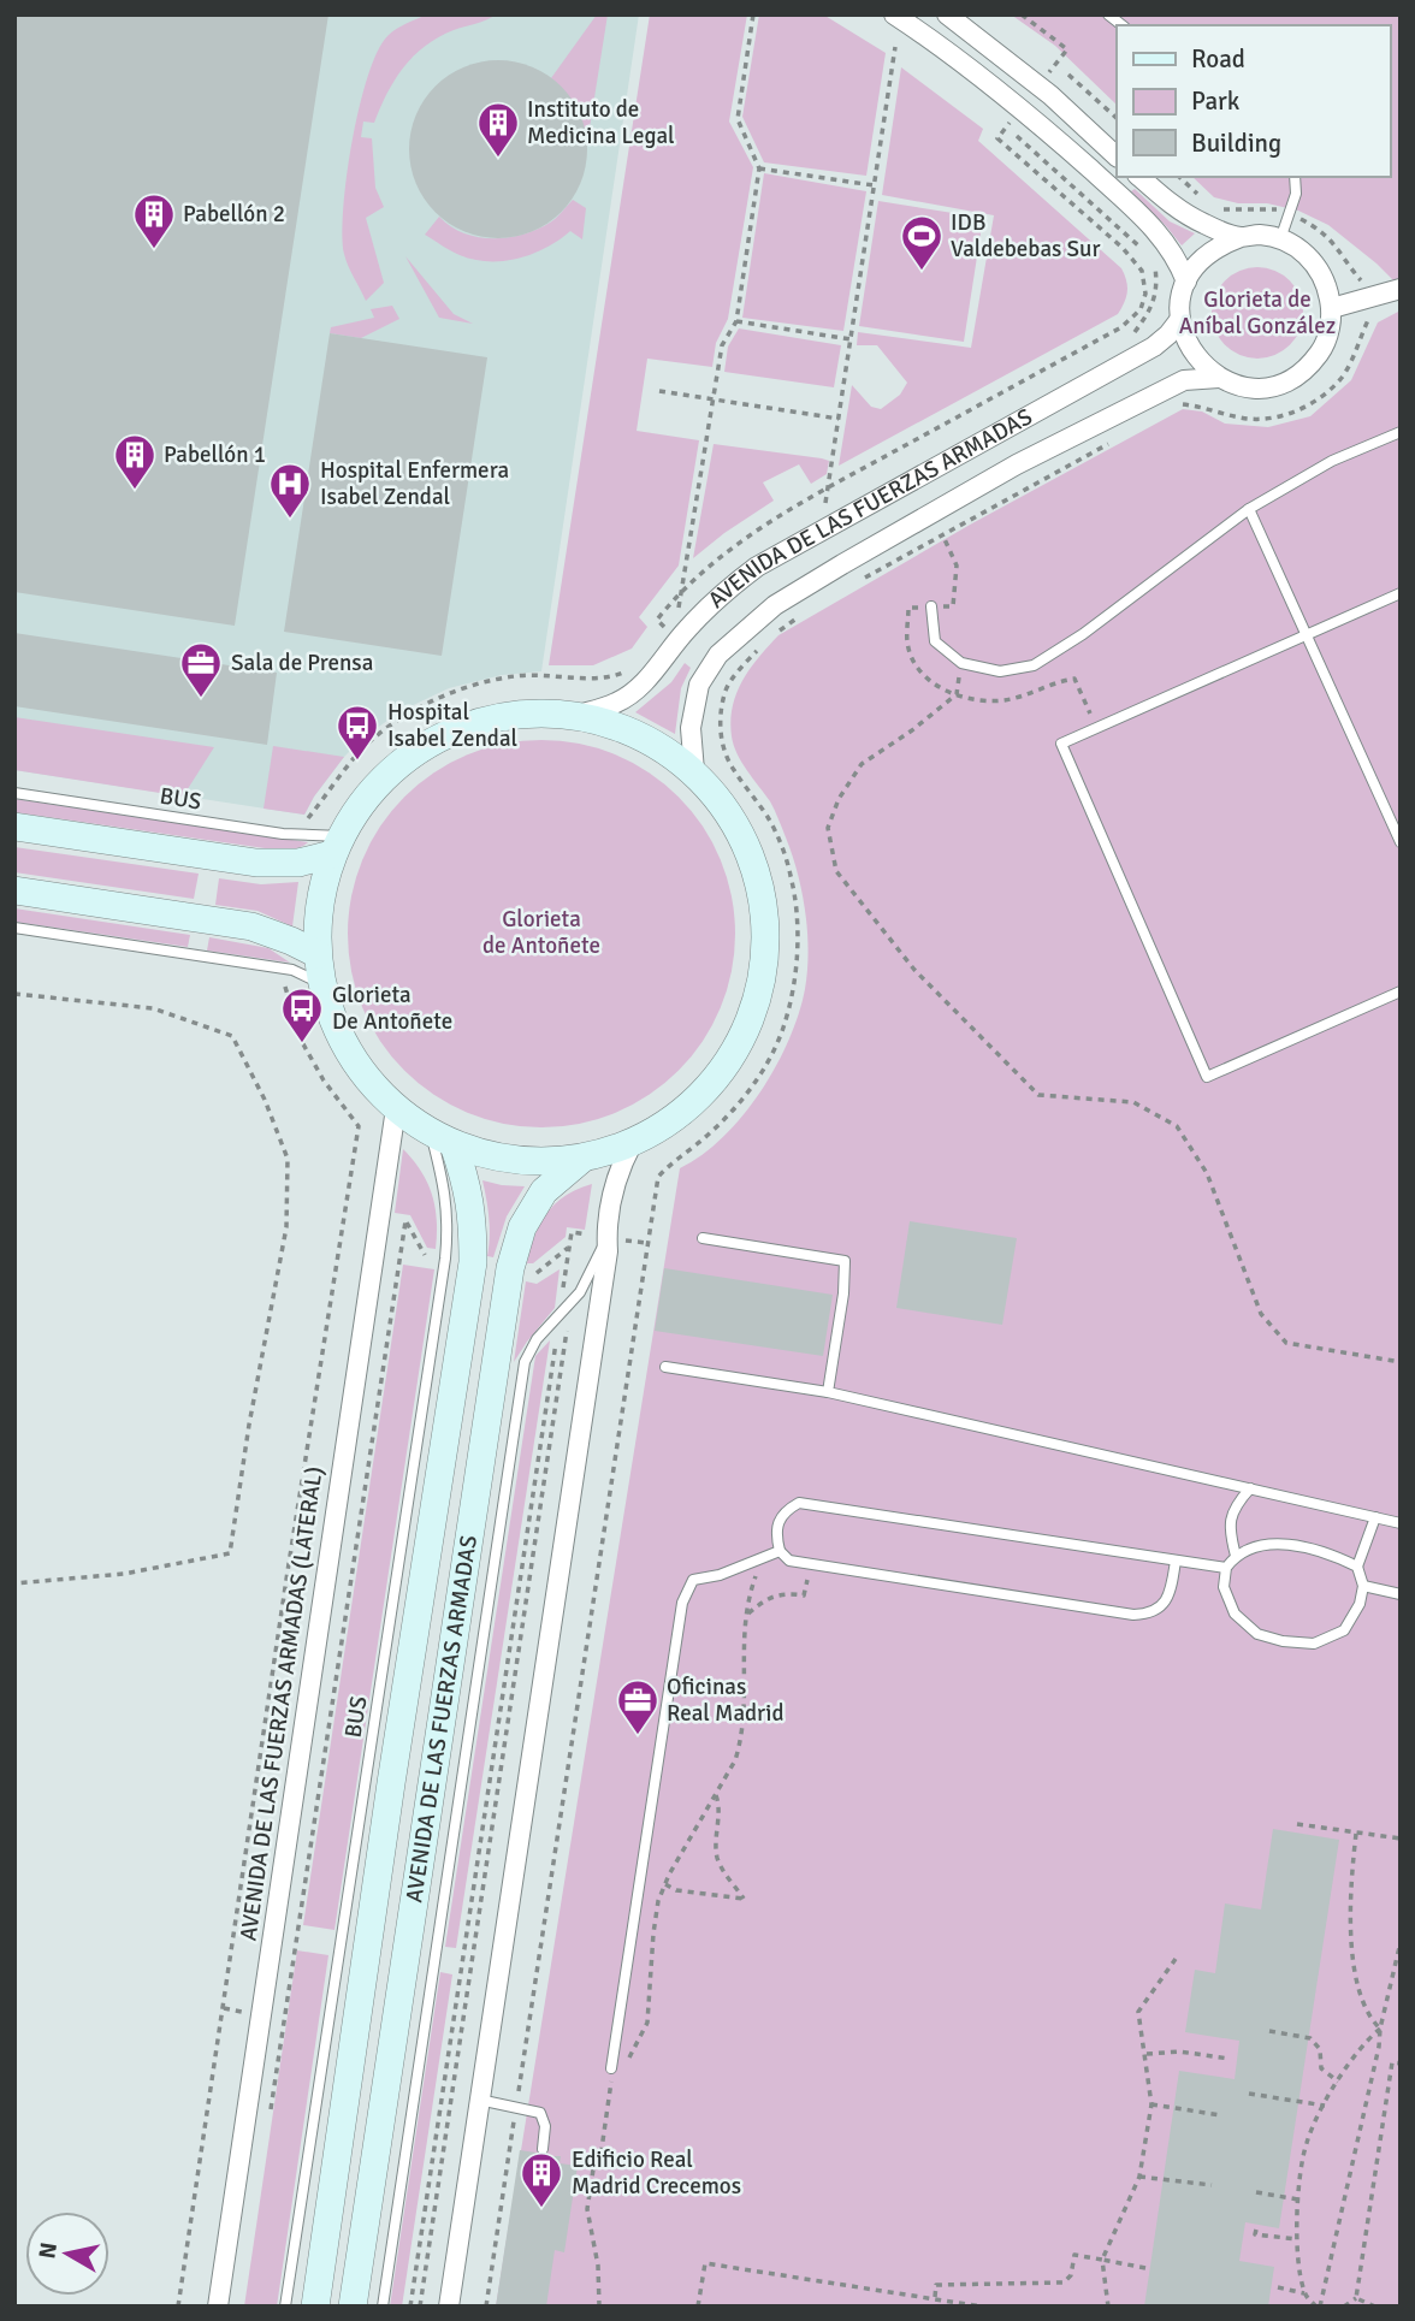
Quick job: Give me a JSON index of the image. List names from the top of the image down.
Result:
{
  "streets": {
    "street": ["AVENIDA DE LAS FUERZAS ARMADAS", "AVENIDA DE LAS FUERZAS ARMADAS (LATERAL)"],
    "lane": ["BUS"]
  },
  "crossings": [
    ["AVENIDA DE LAS FUERZAS ARMADAS", "BUS"]
  ],
  "parks": ["Glorieta de Aníbal González", "Glorieta de Antoñete"],
  "places": {
    "building": [
      "Instituto de Medicina Legal",
      "Pabellón 2",
      "Pabellón 1",
      "Edificio Real Madrid Crecemos"
    ],
    "sports": ["IDB Valdebebas Sur"],
    "hospital": ["Hospital Enfermera Isabel Zendal"],
    "office": ["Sala de Prensa", "Oficinas Real Madrid"],
    "bus stop": ["Hospital Isabel Zendal", "Glorieta De Antoñete"]
  },
  "legend": ["Road", "Park", "Building"],
  "north": "left"
}
